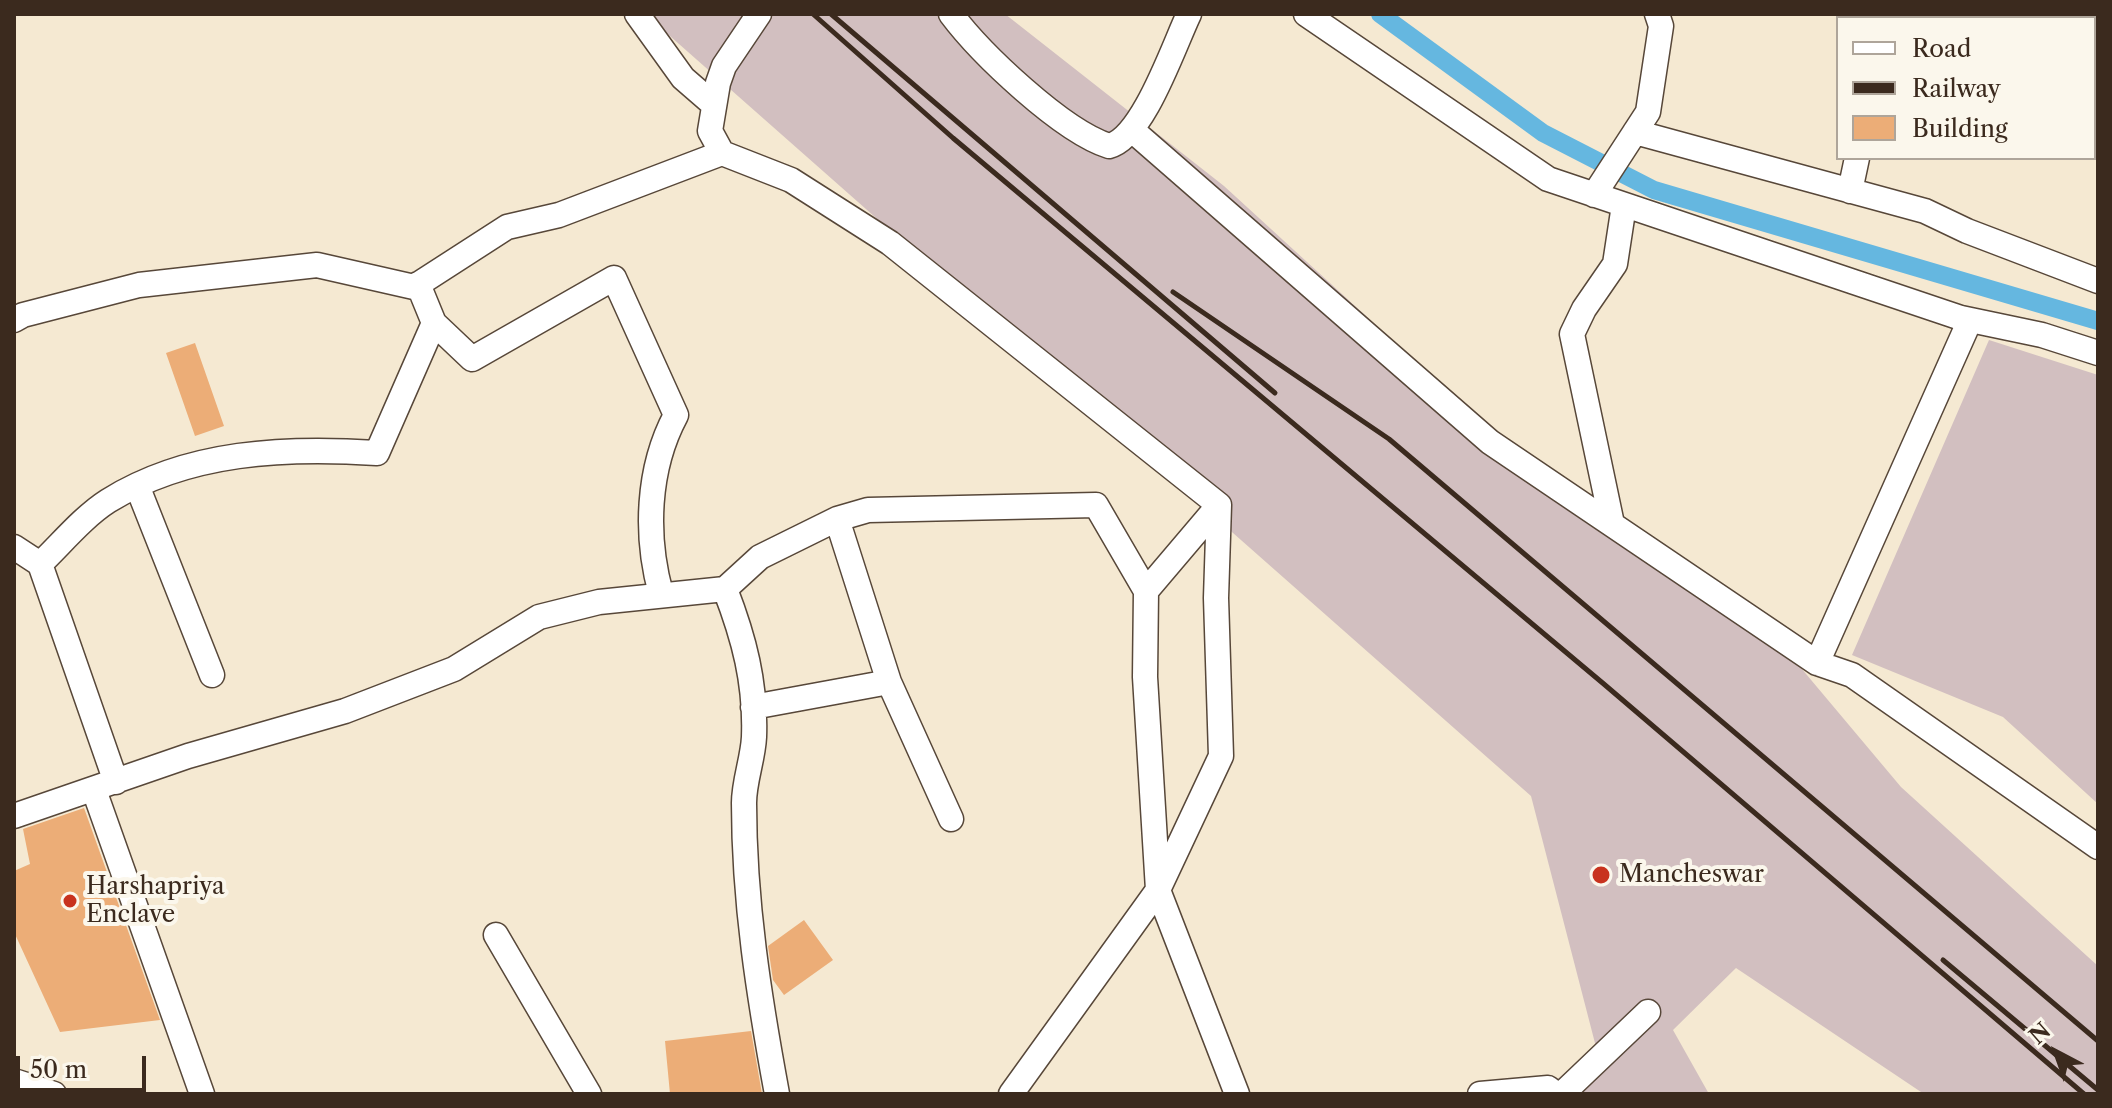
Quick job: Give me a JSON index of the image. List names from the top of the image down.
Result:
{
  "places": ["Mancheswar", "Harshapriya Enclave"],
  "legend": ["Road", "Railway", "Building"],
  "scale_bar": "50 m",
  "north": "top left"
}
